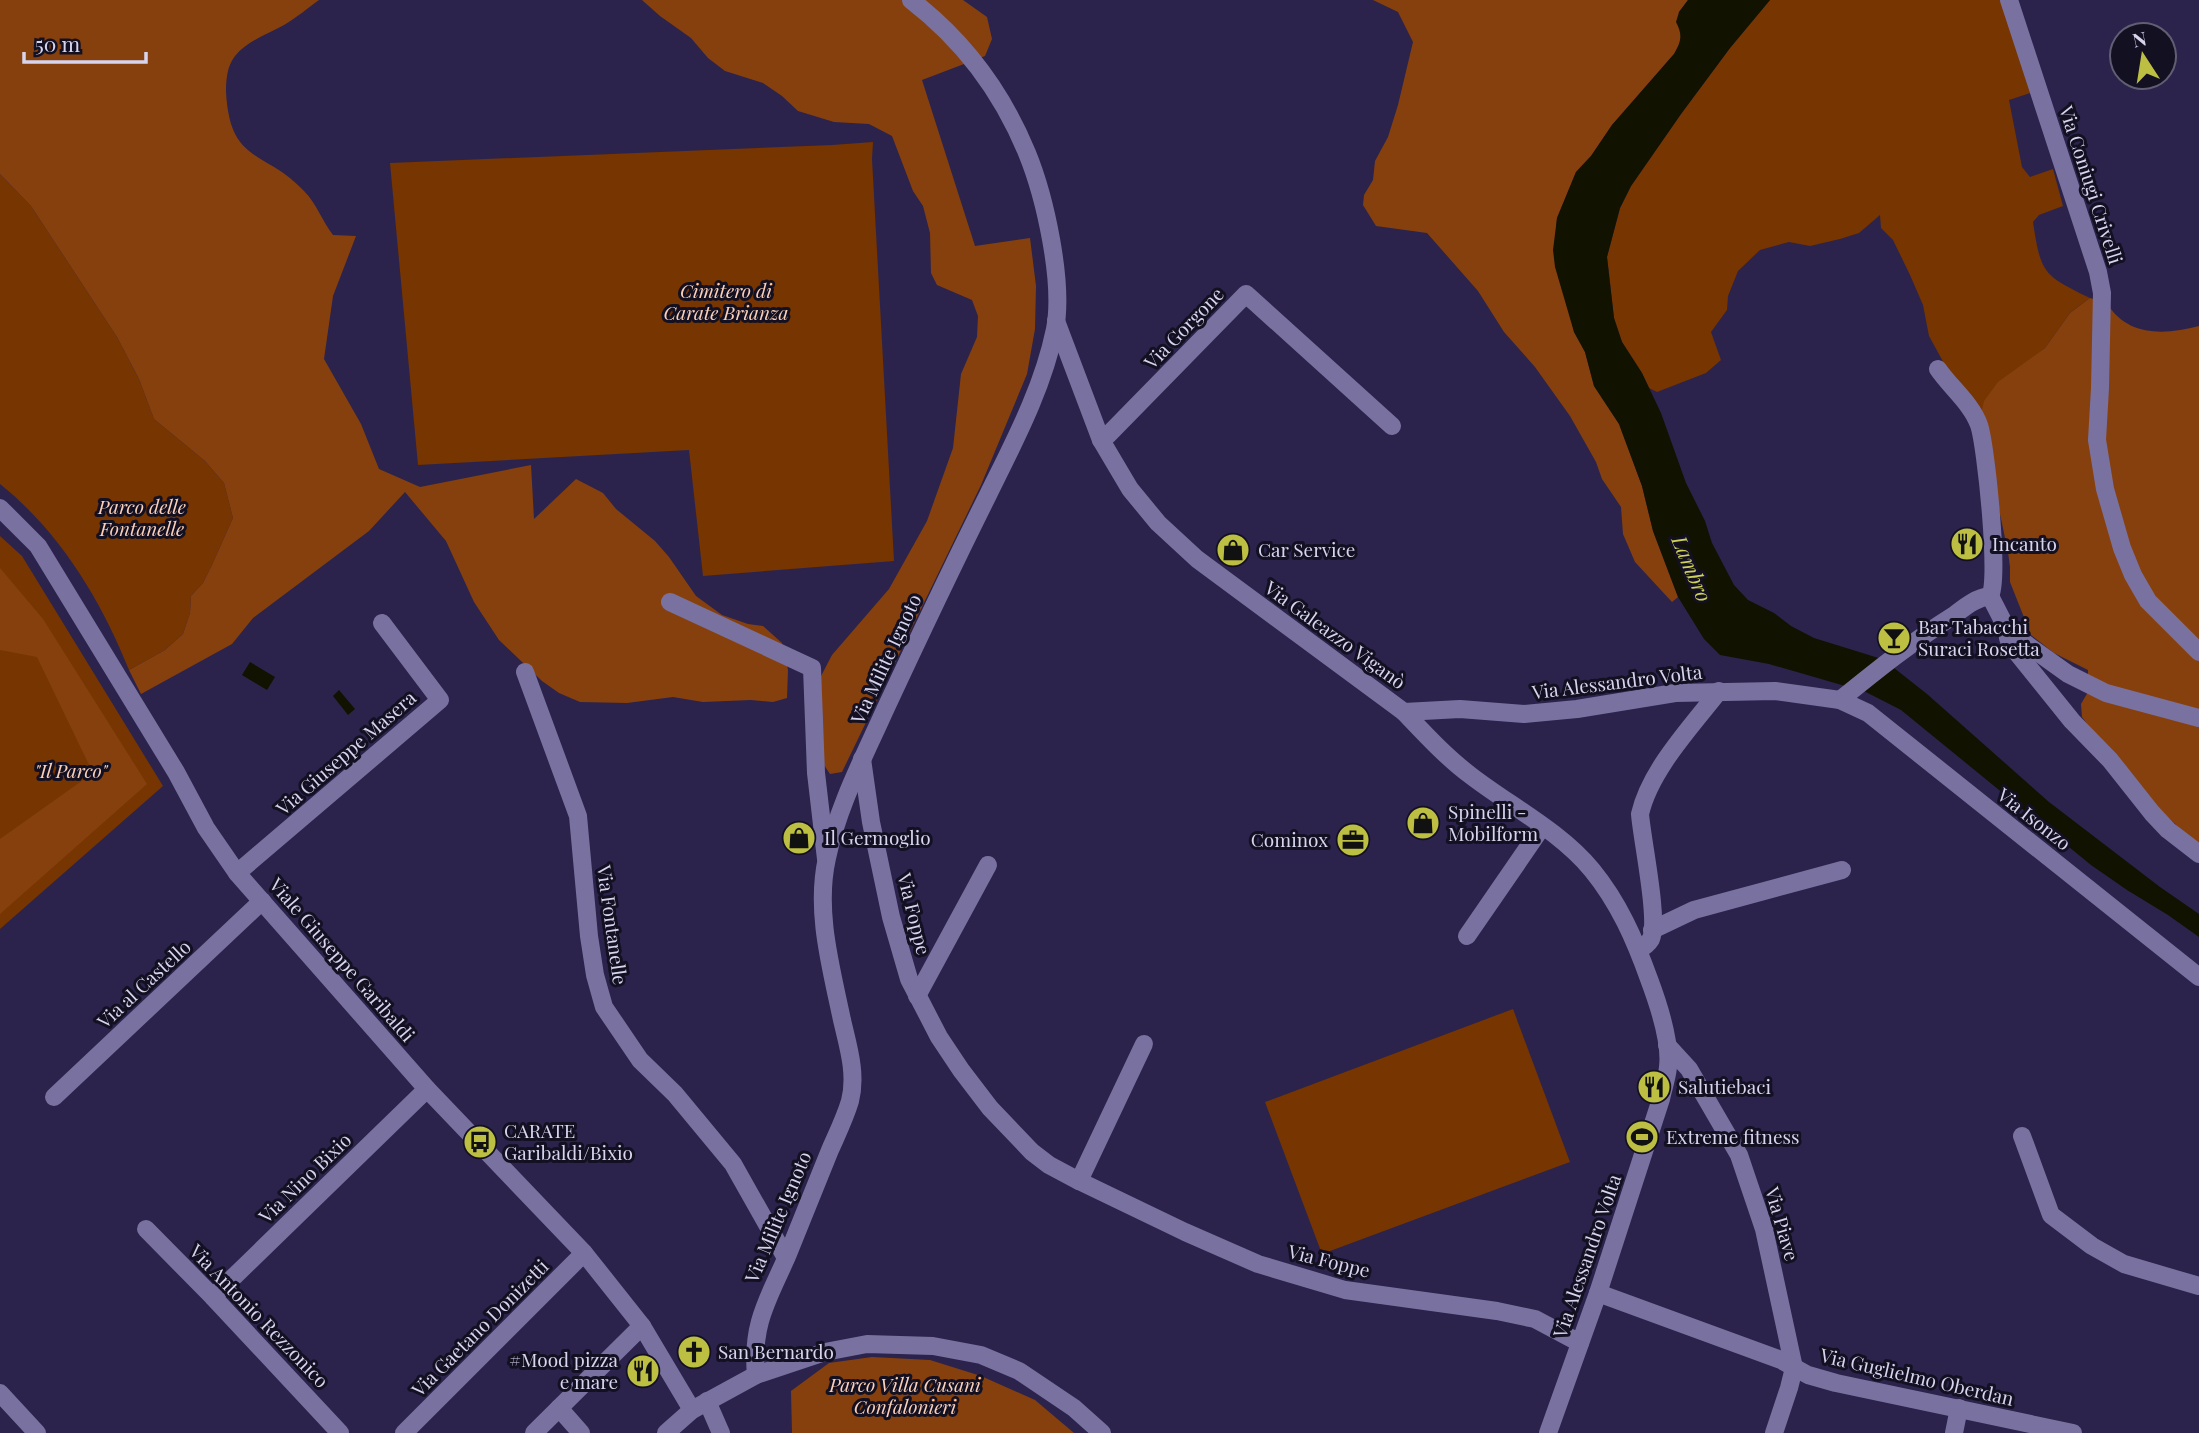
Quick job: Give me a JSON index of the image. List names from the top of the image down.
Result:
{
  "streets": {
    "street": [
      "Via Coniugi Crivelli",
      "Via Gorgone",
      "Via Galeazzo Viganò",
      "Via Milite Ignoto",
      "Via Alessandro Volta",
      "Via Giuseppe Masera",
      "Via Isonzo",
      "Via Foppe",
      "Via Fontanelle",
      "Viale Giuseppe Garibaldi",
      "Via al Castello",
      "Via Nino Bixio",
      "Via Piave",
      "Via Antonio Rezzonico",
      "Via Gaetano Donizetti",
      "Via Guglielmo Oberdan"
    ]
  },
  "crossings": [
    ["Via Gorgone", "Via Galeazzo Viganò"],
    ["Via Galeazzo Viganò", "Via Milite Ignoto"],
    ["Via Galeazzo Viganò", "Via Alessandro Volta"],
    ["Via Milite Ignoto", "Via Foppe"],
    ["Via Milite Ignoto", "Via Fontanelle"],
    ["Via Alessandro Volta", "Via Isonzo"],
    ["Via Alessandro Volta", "Via Foppe"],
    ["Via Alessandro Volta", "Via Piave"],
    ["Via Alessandro Volta", "Via Guglielmo Oberdan"],
    ["Via Giuseppe Masera", "Viale Giuseppe Garibaldi"],
    ["Viale Giuseppe Garibaldi", "Via al Castello"],
    ["Viale Giuseppe Garibaldi", "Via Nino Bixio"],
    ["Viale Giuseppe Garibaldi", "Via Gaetano Donizetti"],
    ["Via Nino Bixio", "Via Antonio Rezzonico"],
    ["Via Piave", "Via Guglielmo Oberdan"]
  ],
  "water": ["Lambro"],
  "parks": [
    "Cimitero di Carate Brianza",
    "Parco delle Fontanelle",
    "\"Il Parco\"",
    "Parco Villa Cusani Confalonieri"
  ],
  "places": {
    "restaurant": ["Incanto", "Salutiebaci", "#Mood pizza e mare"],
    "shop": ["Car Service", "Spinelli - Mobilform", "Il Germoglio"],
    "bar": ["Bar Tabacchi Suraci Rosetta"],
    "office": ["Cominox"],
    "sports": ["Extreme fitness"],
    "bus stop": ["CARATE Garibaldi/Bixio"],
    "church": ["San Bernardo"]
  },
  "scale_bar": "50 m",
  "north": "top"
}
